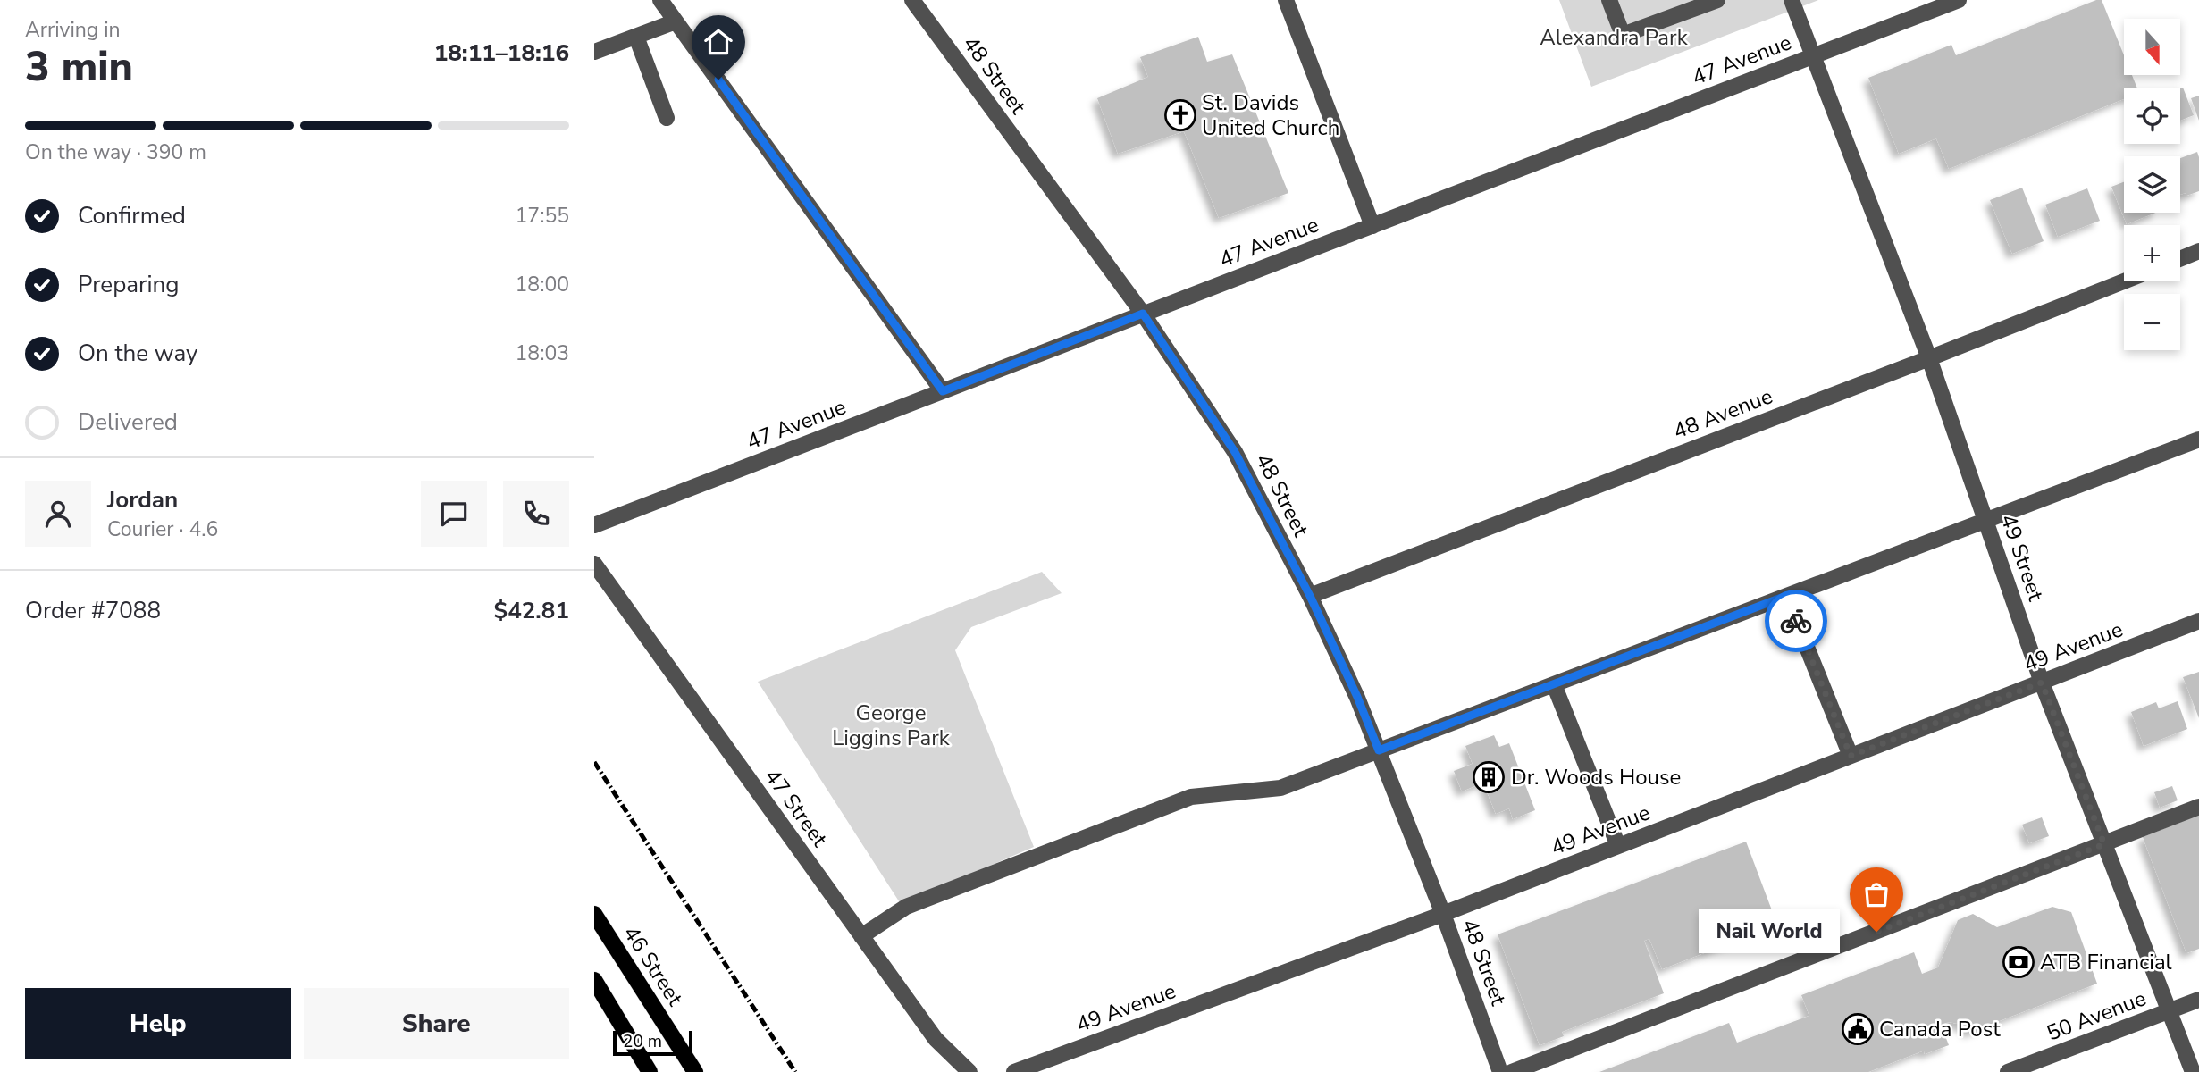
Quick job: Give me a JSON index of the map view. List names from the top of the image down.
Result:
{
  "streets": {
    "main road": ["46 Street"],
    "street": [
      "47 Avenue",
      "48 Street",
      "48 Avenue",
      "49 Street",
      "49 Avenue",
      "47 Street",
      "50 Avenue"
    ]
  },
  "crossings": [
    ["47 Avenue", "48 Street"],
    ["47 Avenue", "49 Street"],
    ["48 Street", "48 Avenue"],
    ["48 Street", "49 Avenue"],
    ["48 Avenue", "49 Street"],
    ["49 Street", "49 Avenue"],
    ["49 Street", "50 Avenue"]
  ],
  "parks": ["Alexandra Park", "George Liggins Park"],
  "places": {
    "church": ["St. Davids United Church"],
    "building": ["Dr. Woods House"],
    "other": ["Nail World"],
    "bank": ["ATB Financial"],
    "public building": ["Canada Post"]
  },
  "scale_bar": "20 m",
  "north": "bottom",
  "page": {
    "heading": ["3 min", "Arriving in", "18:11–18:16"],
    "panel": [
      "Jordan",
      "Courier · 4.6",
      "Order #7088",
      "$42.81"
    ],
    "map_buttons": ["+", "−"],
    "bar": "On the way · 390 m",
    "list": [
      ["Confirmed", "17:55"],
      ["Preparing", "18:00"],
      ["On the way", "18:03"],
      "Delivered"
    ],
    "bubble": "Nail World",
    "buttons": ["Help", "Share"],
    "scale": "20 m"
  }
}
